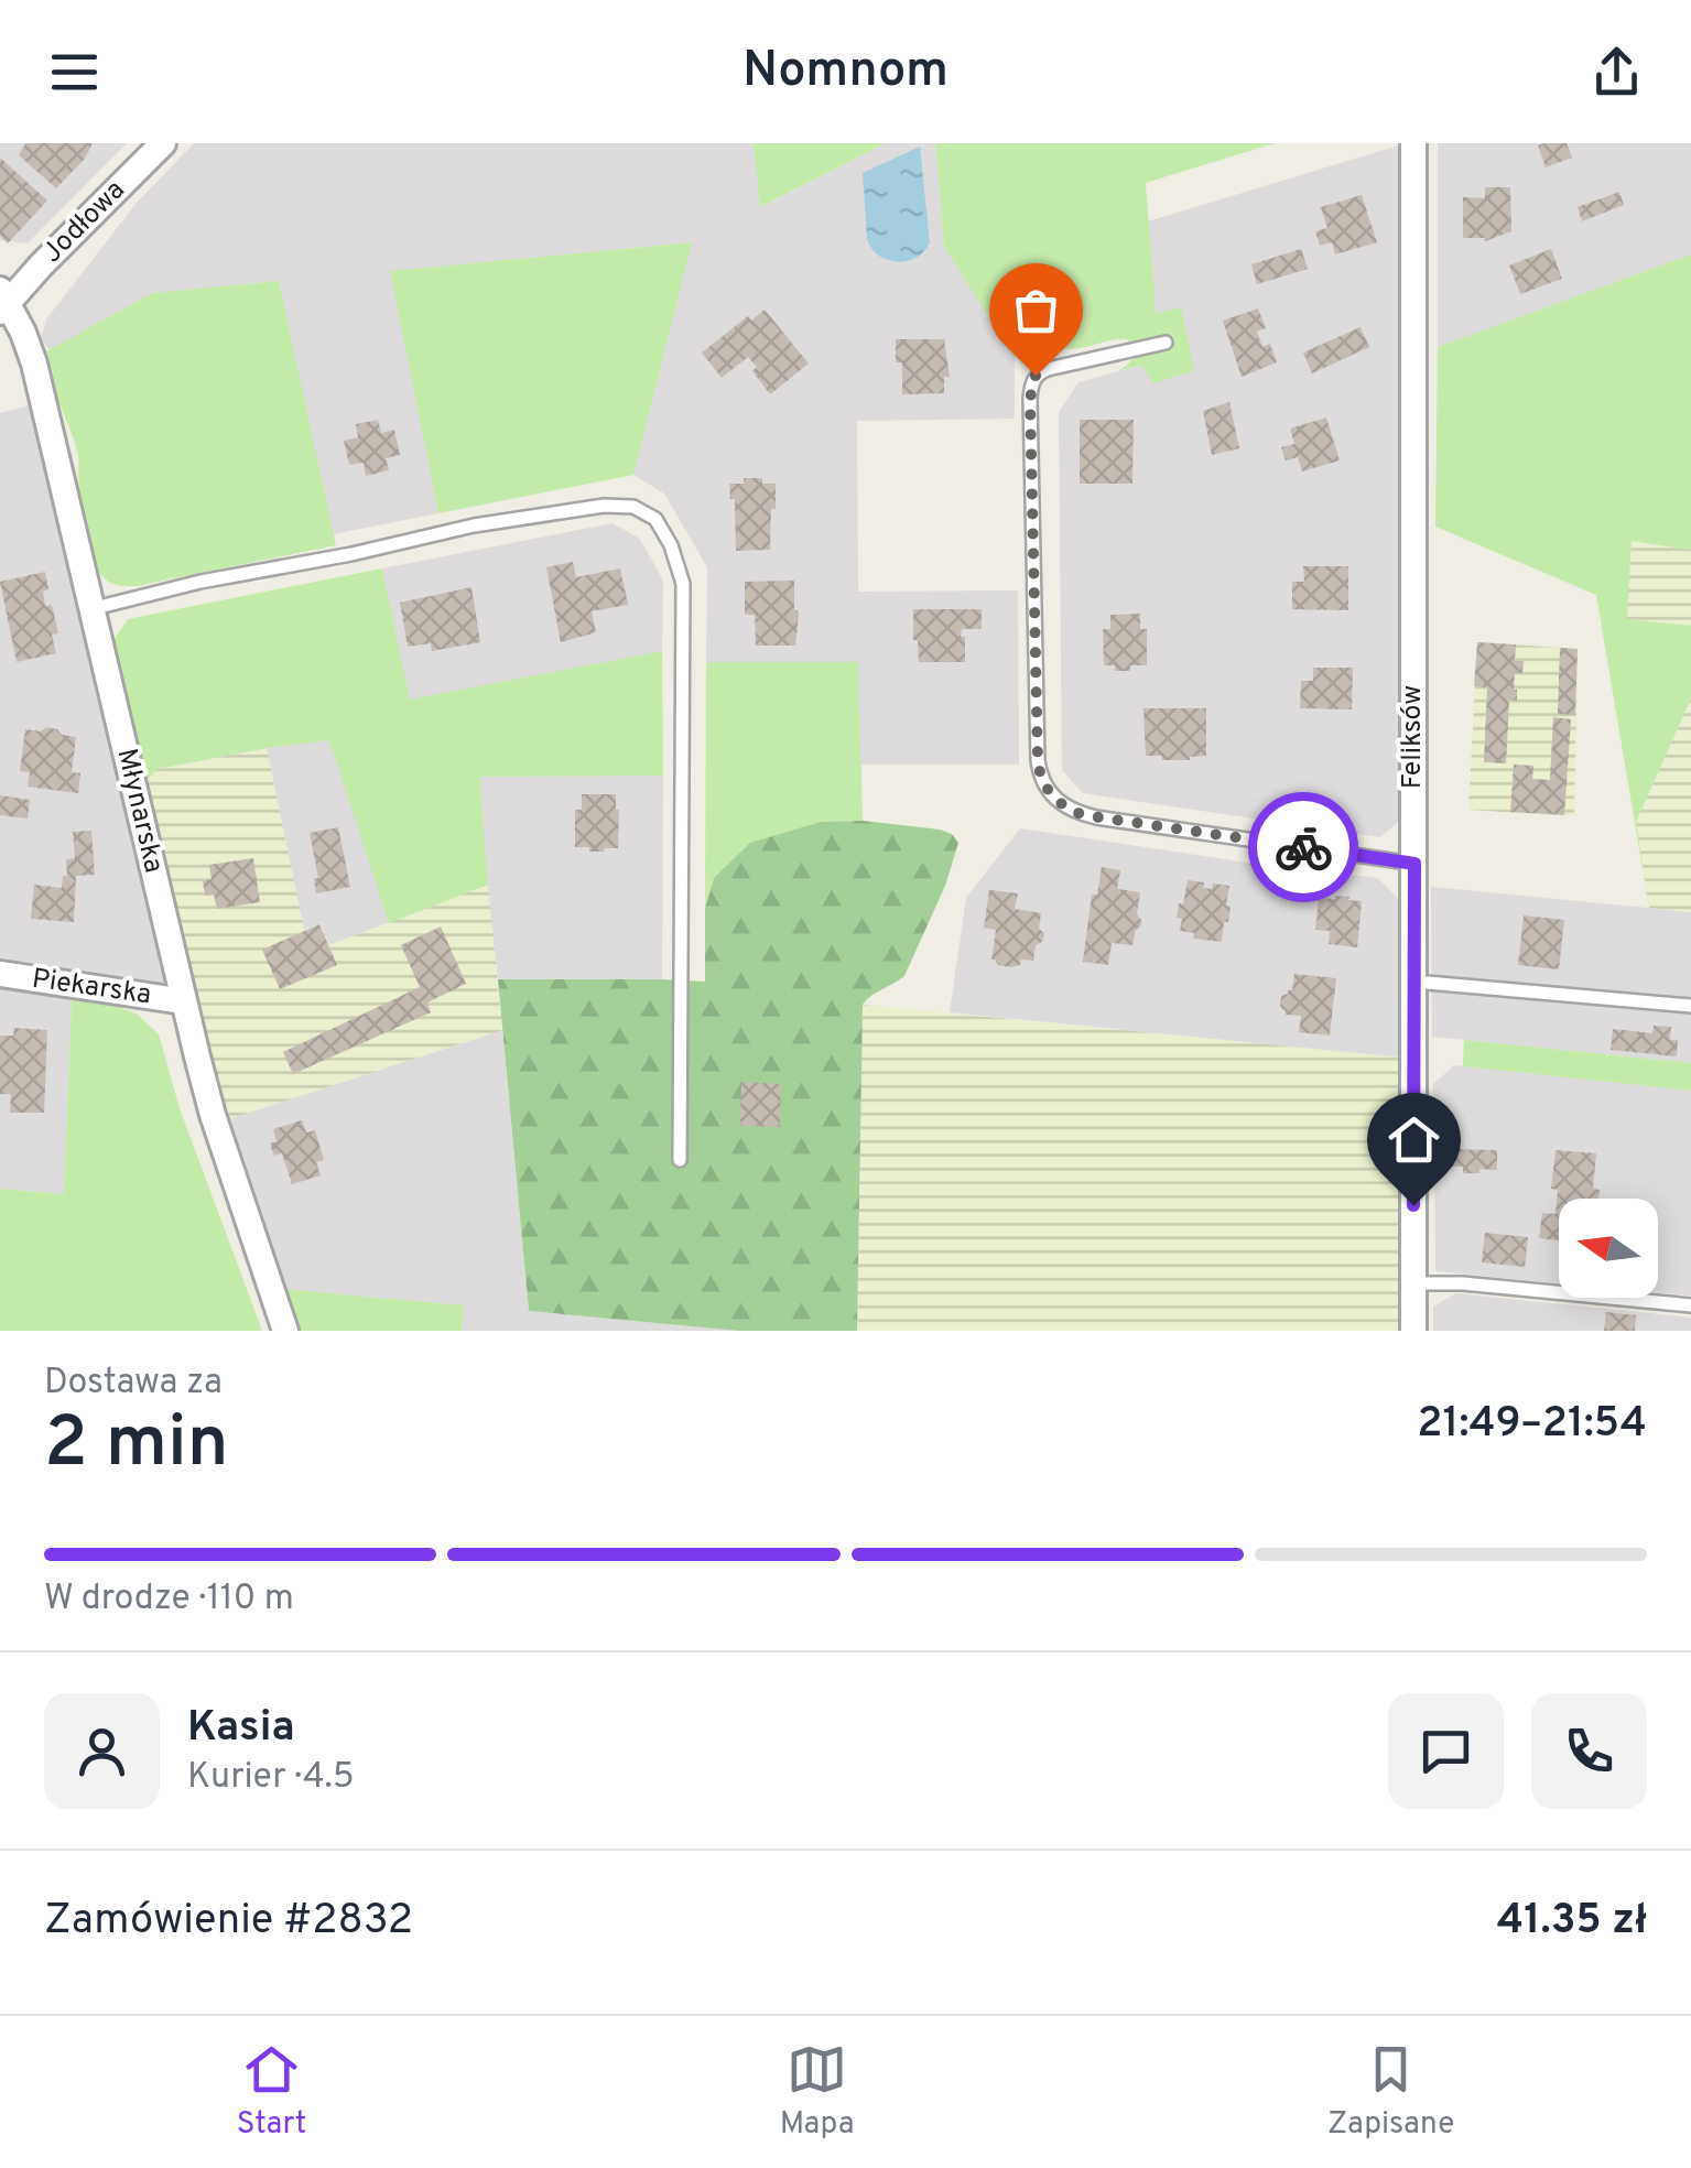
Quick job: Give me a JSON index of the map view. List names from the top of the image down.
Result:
{
  "streets": {
    "street": [
      "Jodłowa",
      "Feliksów",
      "Młynarska",
      "Piekarska"
    ]
  },
  "crossings": [
    ["Jodłowa", "Młynarska"],
    ["Młynarska", "Piekarska"]
  ],
  "north": "left",
  "page": {
    "header": "Nomnom",
    "heading": ["2 min", "Dostawa za", "21:49–21:54"],
    "panel": [
      "Kasia",
      "Kurier · 4.5",
      "Zamówienie #2832",
      "41.35 zł"
    ],
    "bar": "W drodze · 110 m",
    "tabs": ["Start", "Mapa", "Zapisane"]
  }
}
